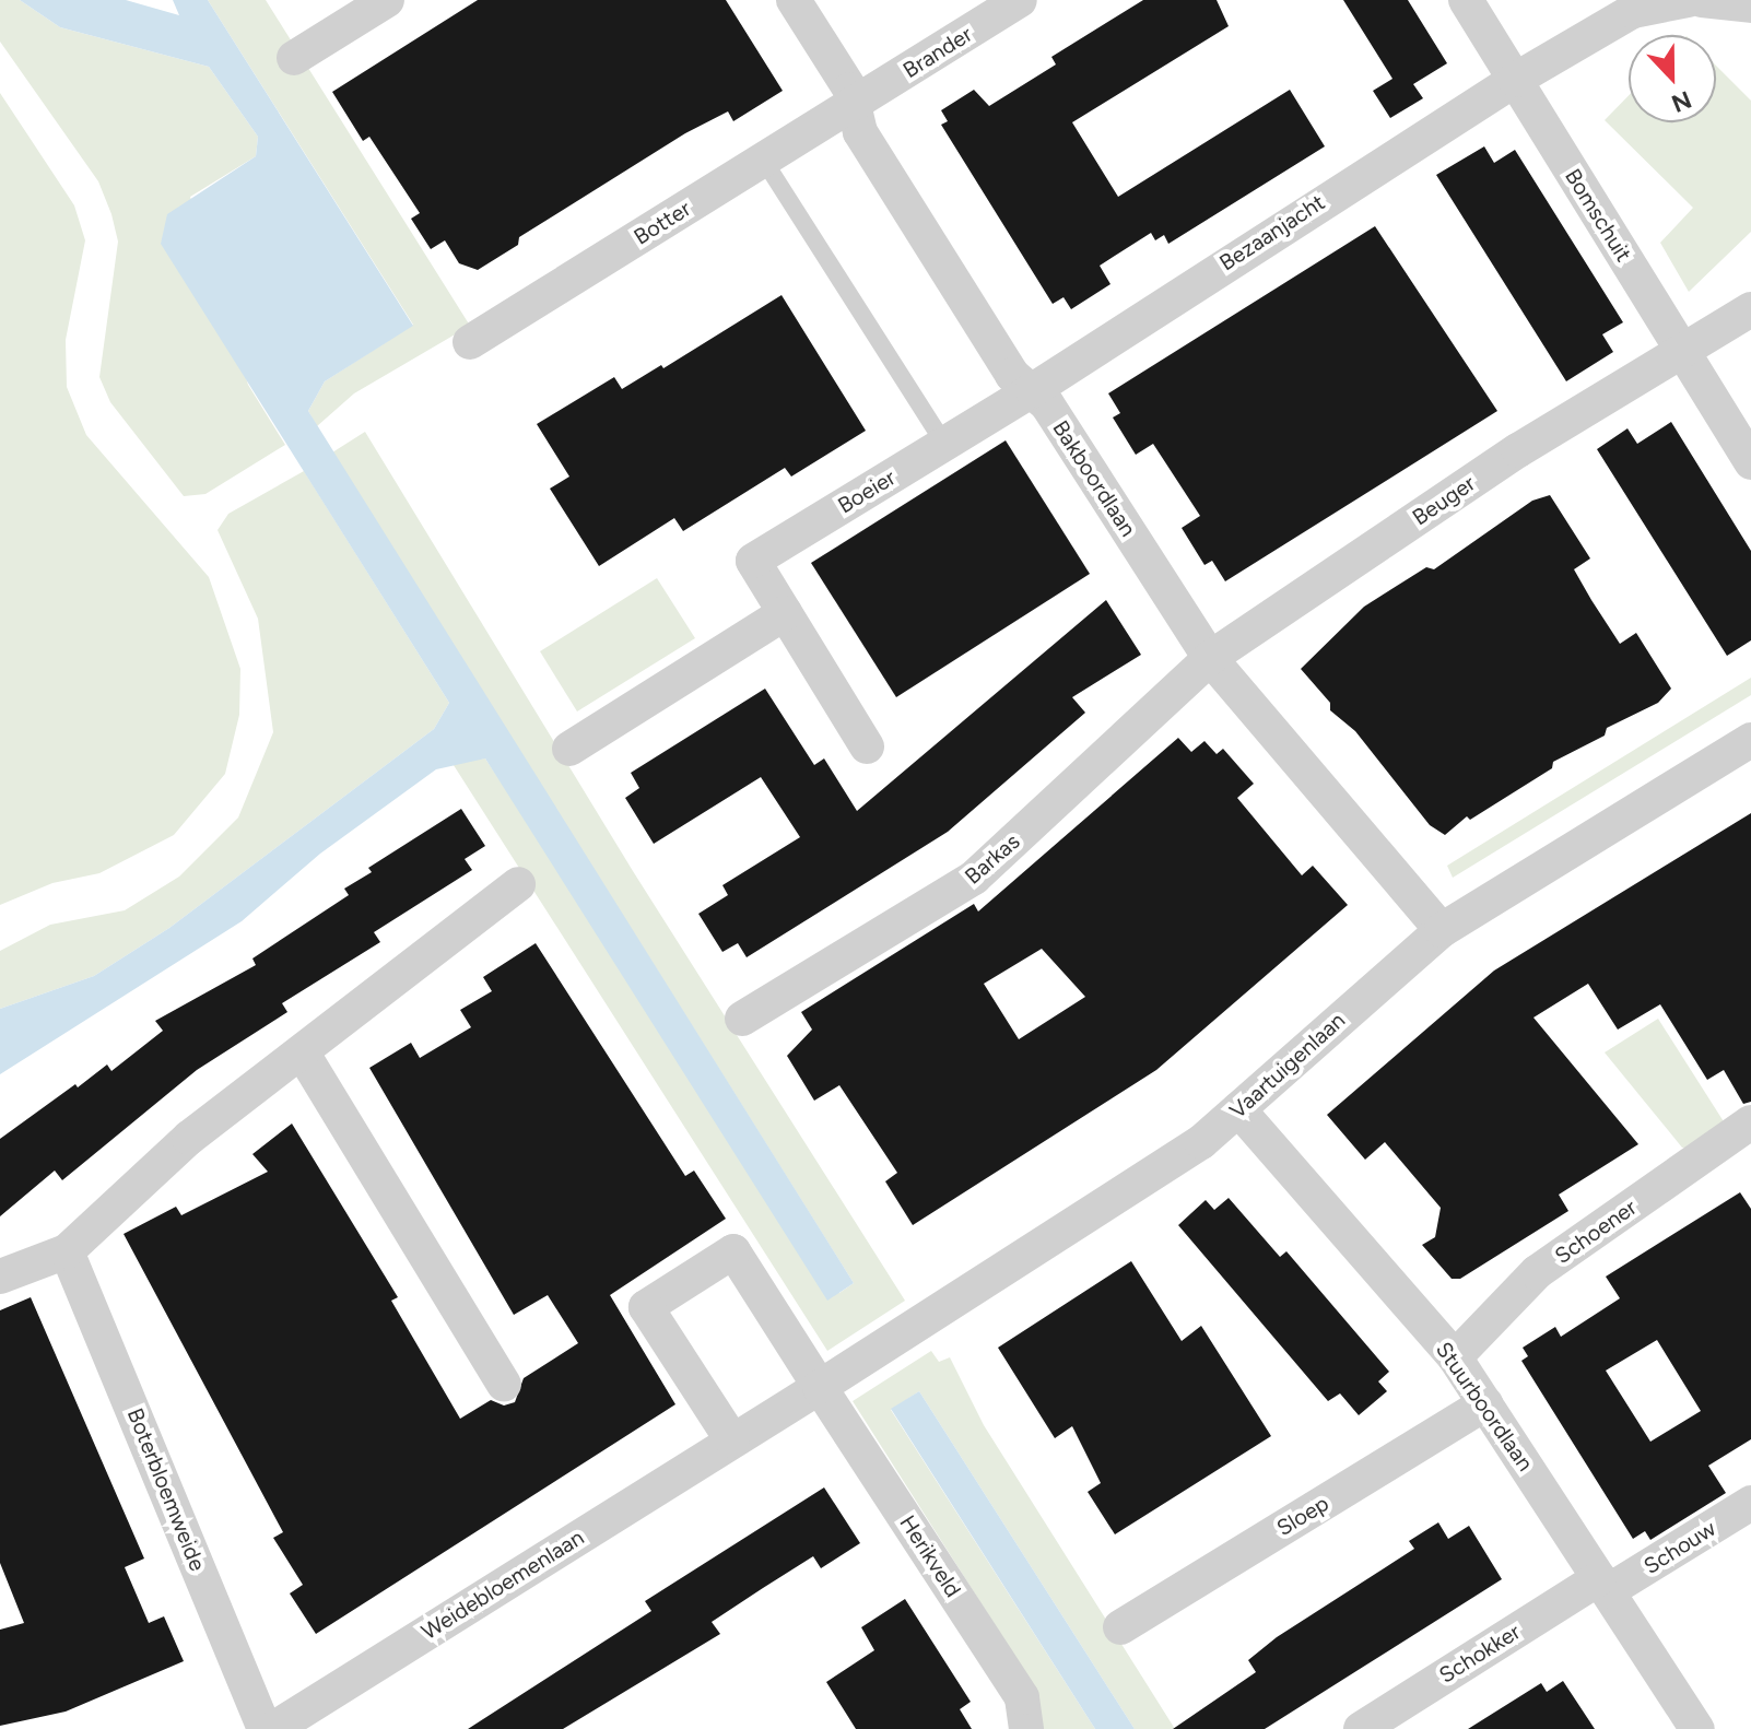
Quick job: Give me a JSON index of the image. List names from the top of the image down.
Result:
{
  "streets": {
    "street": [
      "Brander",
      "Bomschuit",
      "Botter",
      "Bezaanjacht",
      "Bakboordlaan",
      "Boeier",
      "Beuger",
      "Barkas",
      "Vaartuigenlaan",
      "Schoener",
      "Stuurboordlaan",
      "Boterbloemweide",
      "Sloep",
      "Schouw",
      "Herikveld",
      "Weidebloemenlaan",
      "Schokker"
    ]
  },
  "crossings": [
    ["Brander", "Botter"],
    ["Brander", "Bakboordlaan"],
    ["Bomschuit", "Bezaanjacht"],
    ["Bomschuit", "Beuger"],
    ["Botter", "Bakboordlaan"],
    ["Bezaanjacht", "Bakboordlaan"],
    ["Bezaanjacht", "Boeier"],
    ["Bakboordlaan", "Boeier"],
    ["Bakboordlaan", "Beuger"],
    ["Bakboordlaan", "Barkas"],
    ["Bakboordlaan", "Vaartuigenlaan"],
    ["Beuger", "Barkas"],
    ["Vaartuigenlaan", "Stuurboordlaan"],
    ["Vaartuigenlaan", "Herikveld"],
    ["Vaartuigenlaan", "Weidebloemenlaan"],
    ["Schoener", "Stuurboordlaan"],
    ["Stuurboordlaan", "Sloep"],
    ["Stuurboordlaan", "Schouw"],
    ["Stuurboordlaan", "Schokker"],
    ["Schouw", "Schokker"],
    ["Herikveld", "Weidebloemenlaan"]
  ],
  "north": "bottom"
}
